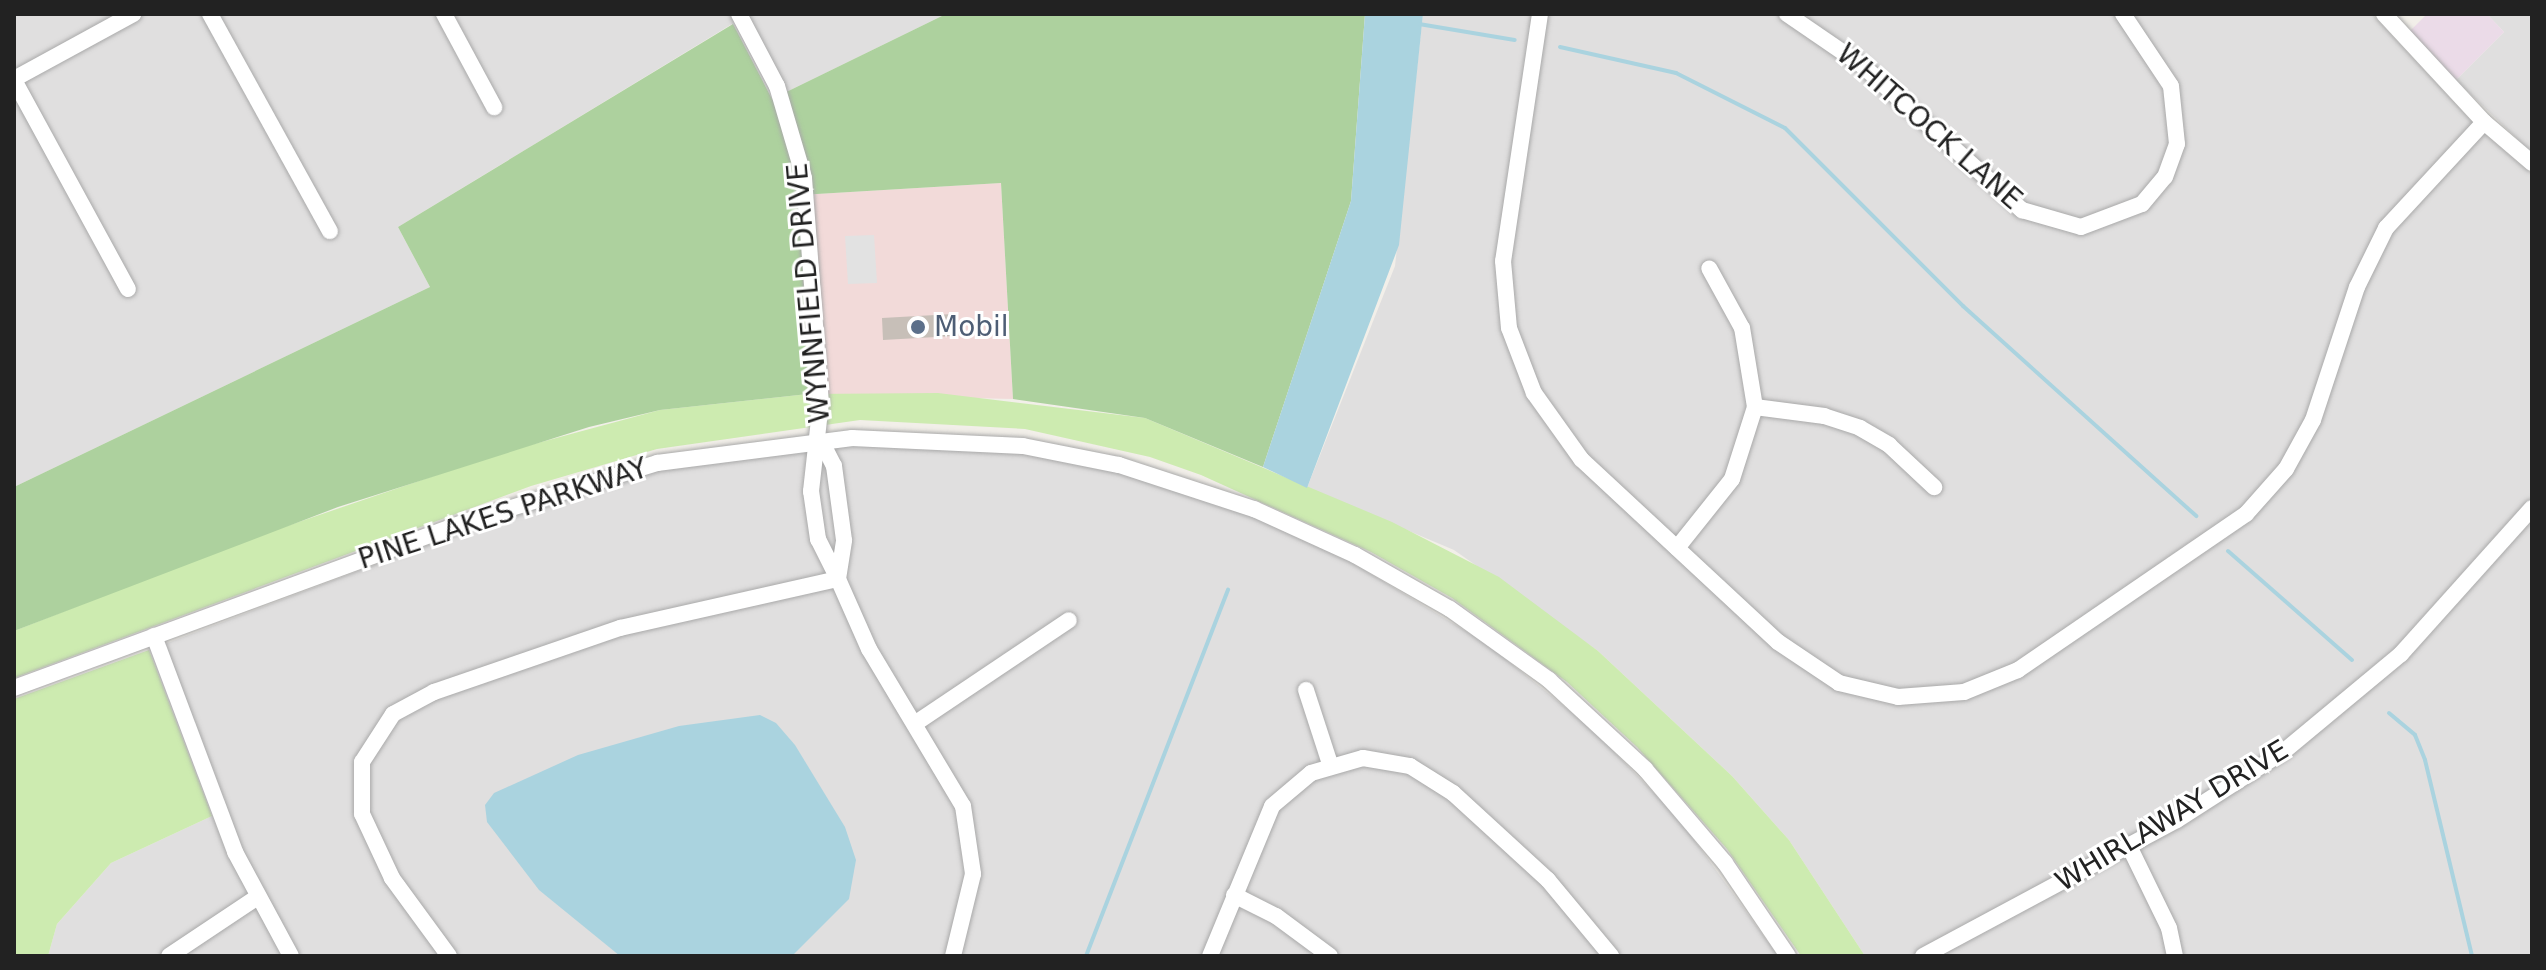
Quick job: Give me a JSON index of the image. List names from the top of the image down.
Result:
{
  "streets": {
    "street": [
      "WHITCOCK LANE",
      "WYNNFIELD DRIVE",
      "PINE LAKES PARKWAY",
      "WHIRLAWAY DRIVE"
    ]
  },
  "crossings": [
    ["WYNNFIELD DRIVE", "PINE LAKES PARKWAY"]
  ],
  "places": ["Mobil"]
}
